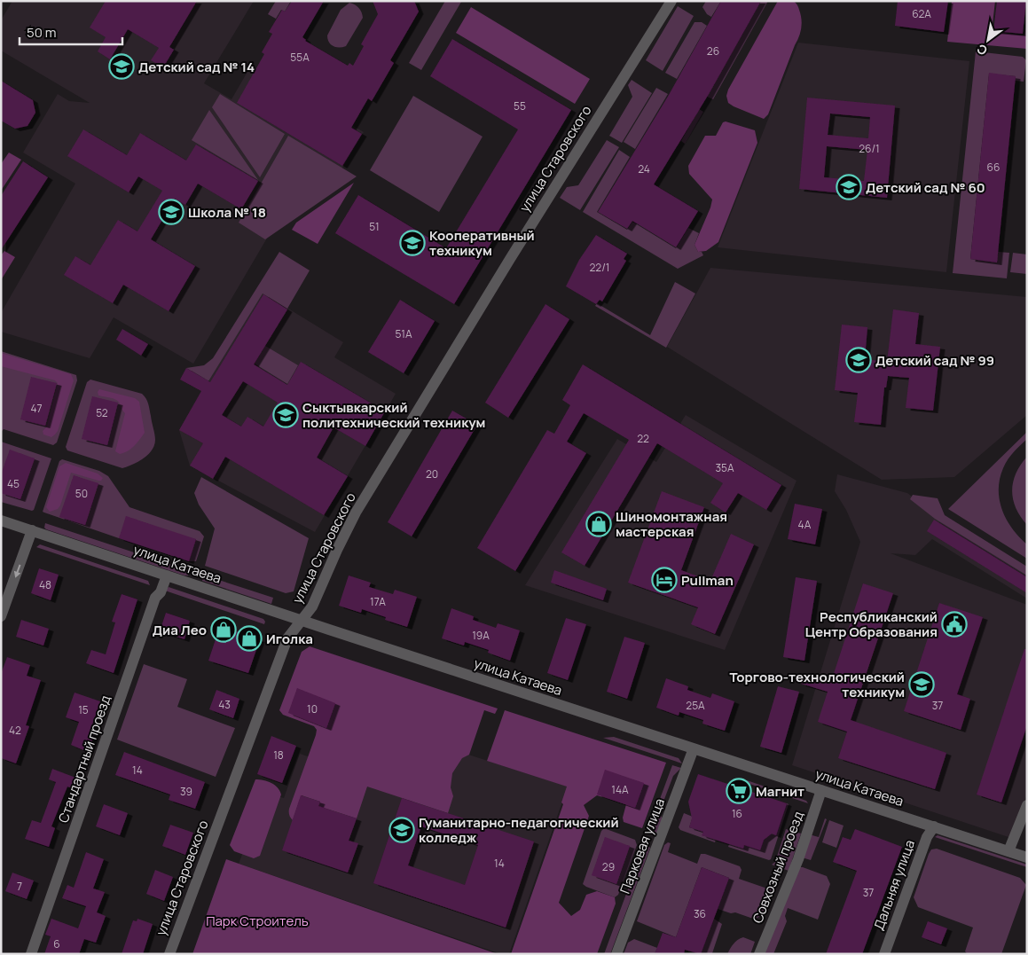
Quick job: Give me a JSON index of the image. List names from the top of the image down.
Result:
{
  "streets": {
    "street": [
      "улица Старовского",
      "улица Катаева",
      "Стандартный проезд",
      "Парковая улица",
      "Совхозный проезд",
      "Дальняя улица"
    ]
  },
  "crossings": [
    ["улица Старовского", "улица Катаева"],
    ["улица Катаева", "Стандартный проезд"],
    ["улица Катаева", "Парковая улица"],
    ["улица Катаева", "Совхозный проезд"],
    ["улица Катаева", "Дальняя улица"]
  ],
  "parks": ["Парк Строитель"],
  "places": {
    "school or university": [
      "Детский сад № 14",
      "Детский сад № 60",
      "Школа № 18",
      "Кооперативный техникум",
      "Детский сад № 99",
      "Сыктывкарский политехнический техникум",
      "Торгово-технологический техникум",
      "Гуманитарно-педагогический колледж"
    ],
    "shop": ["Шиномонтажная мастерская", "Диа Лео", "Иголка"],
    "hotel": ["Pullman"],
    "public building": ["Республиканский Центр Образования"],
    "supermarket": ["Магнит"]
  },
  "house_numbers": [
    "62А",
    "26",
    "55А",
    "55",
    "26/1",
    "66",
    "24",
    "51",
    "22/1",
    "51А",
    "47",
    "52",
    "22",
    "35А",
    "20",
    "45",
    "50",
    "4А",
    "48",
    "17А",
    "19А",
    "43",
    "25А",
    "37",
    "10",
    "15",
    "42",
    "18",
    "14",
    "14А",
    "39",
    "16",
    "14",
    "29",
    "7",
    "37",
    "36",
    "6"
  ],
  "scale_bar": "50 m",
  "north": "bottom left"
}
